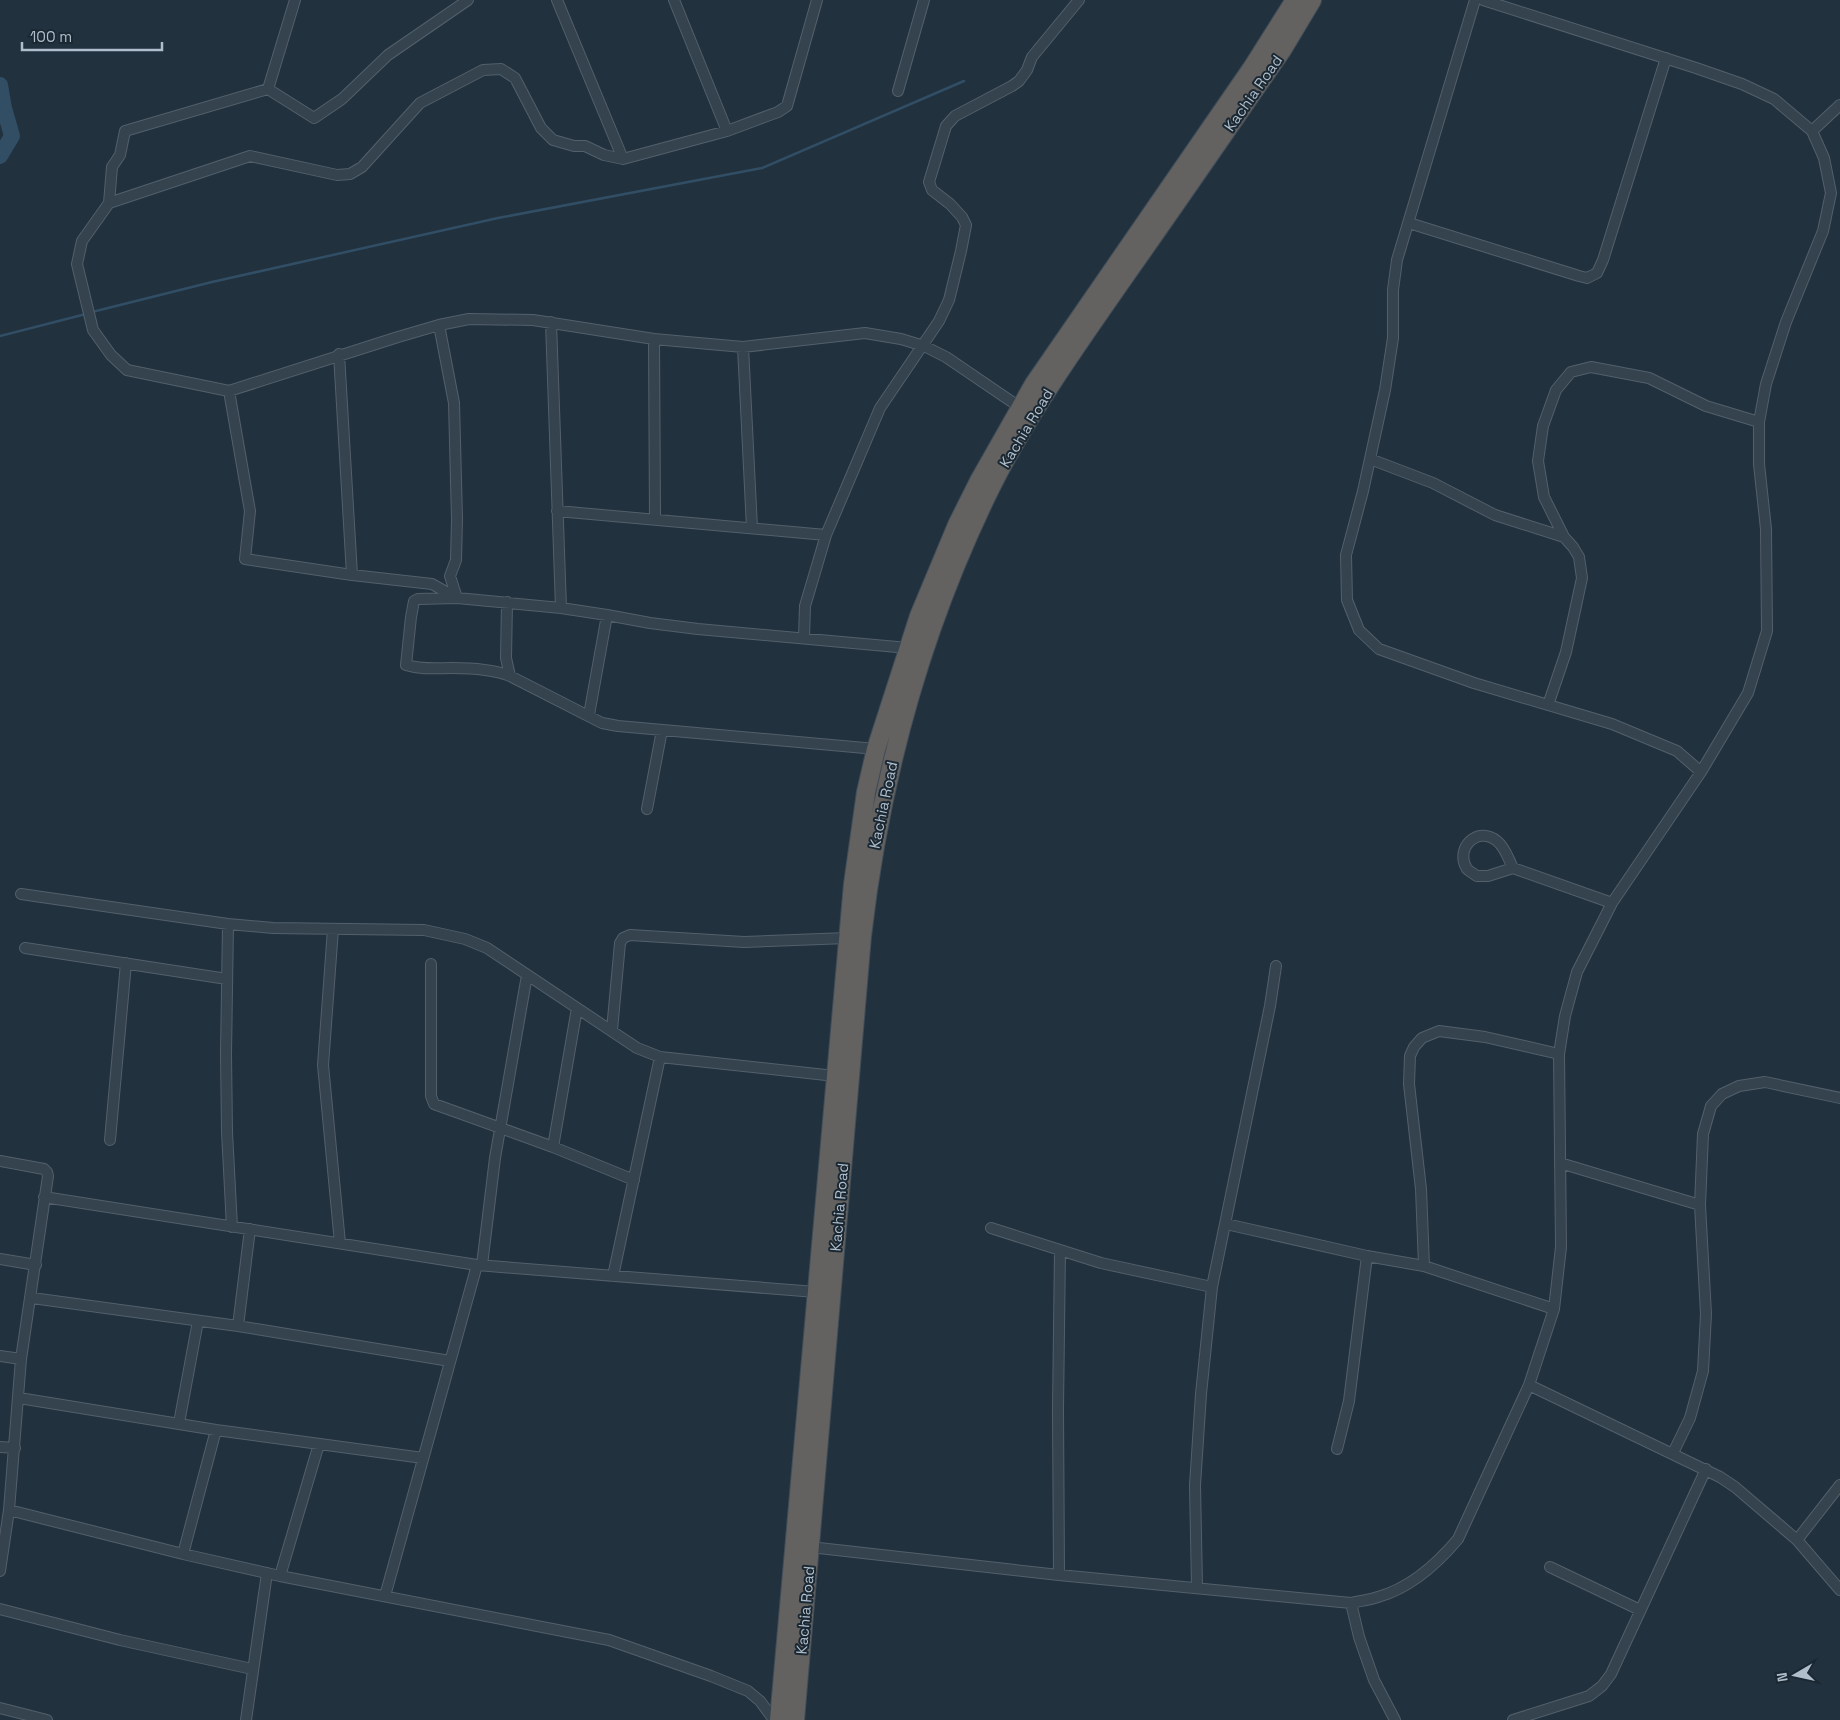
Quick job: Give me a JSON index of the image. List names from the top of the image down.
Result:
{
  "streets": {
    "highway": ["Kachia Road"]
  },
  "scale_bar": "100 m",
  "north": "left"
}
